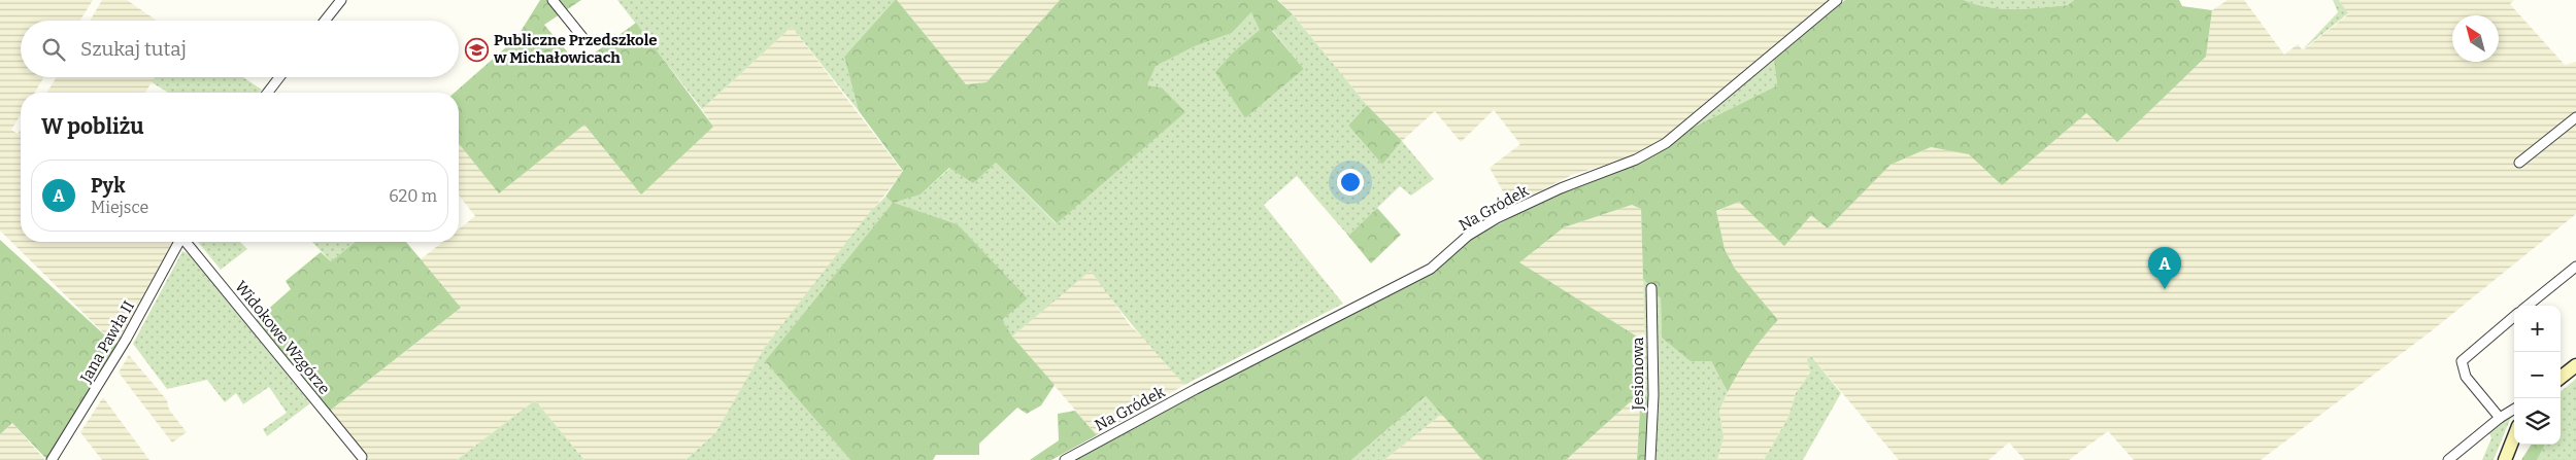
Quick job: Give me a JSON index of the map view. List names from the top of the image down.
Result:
{
  "streets": {
    "street": [
      "Na Gródek",
      "Widokowe Wzgórze",
      "Jana Pawła II",
      "Jesionowa"
    ]
  },
  "places": {
    "school or university": ["Publiczne Przedszkole w Michałowicach"]
  },
  "north": "top left",
  "page": {
    "search": "Szukaj tutaj",
    "heading": "W pobliżu",
    "list": [
      {
        "mark": "A",
        "name": "Pyk",
        "note": "Miejsce",
        "value": "620 m"
      }
    ],
    "pins": "A",
    "map_buttons": ["+", "−"]
  }
}
